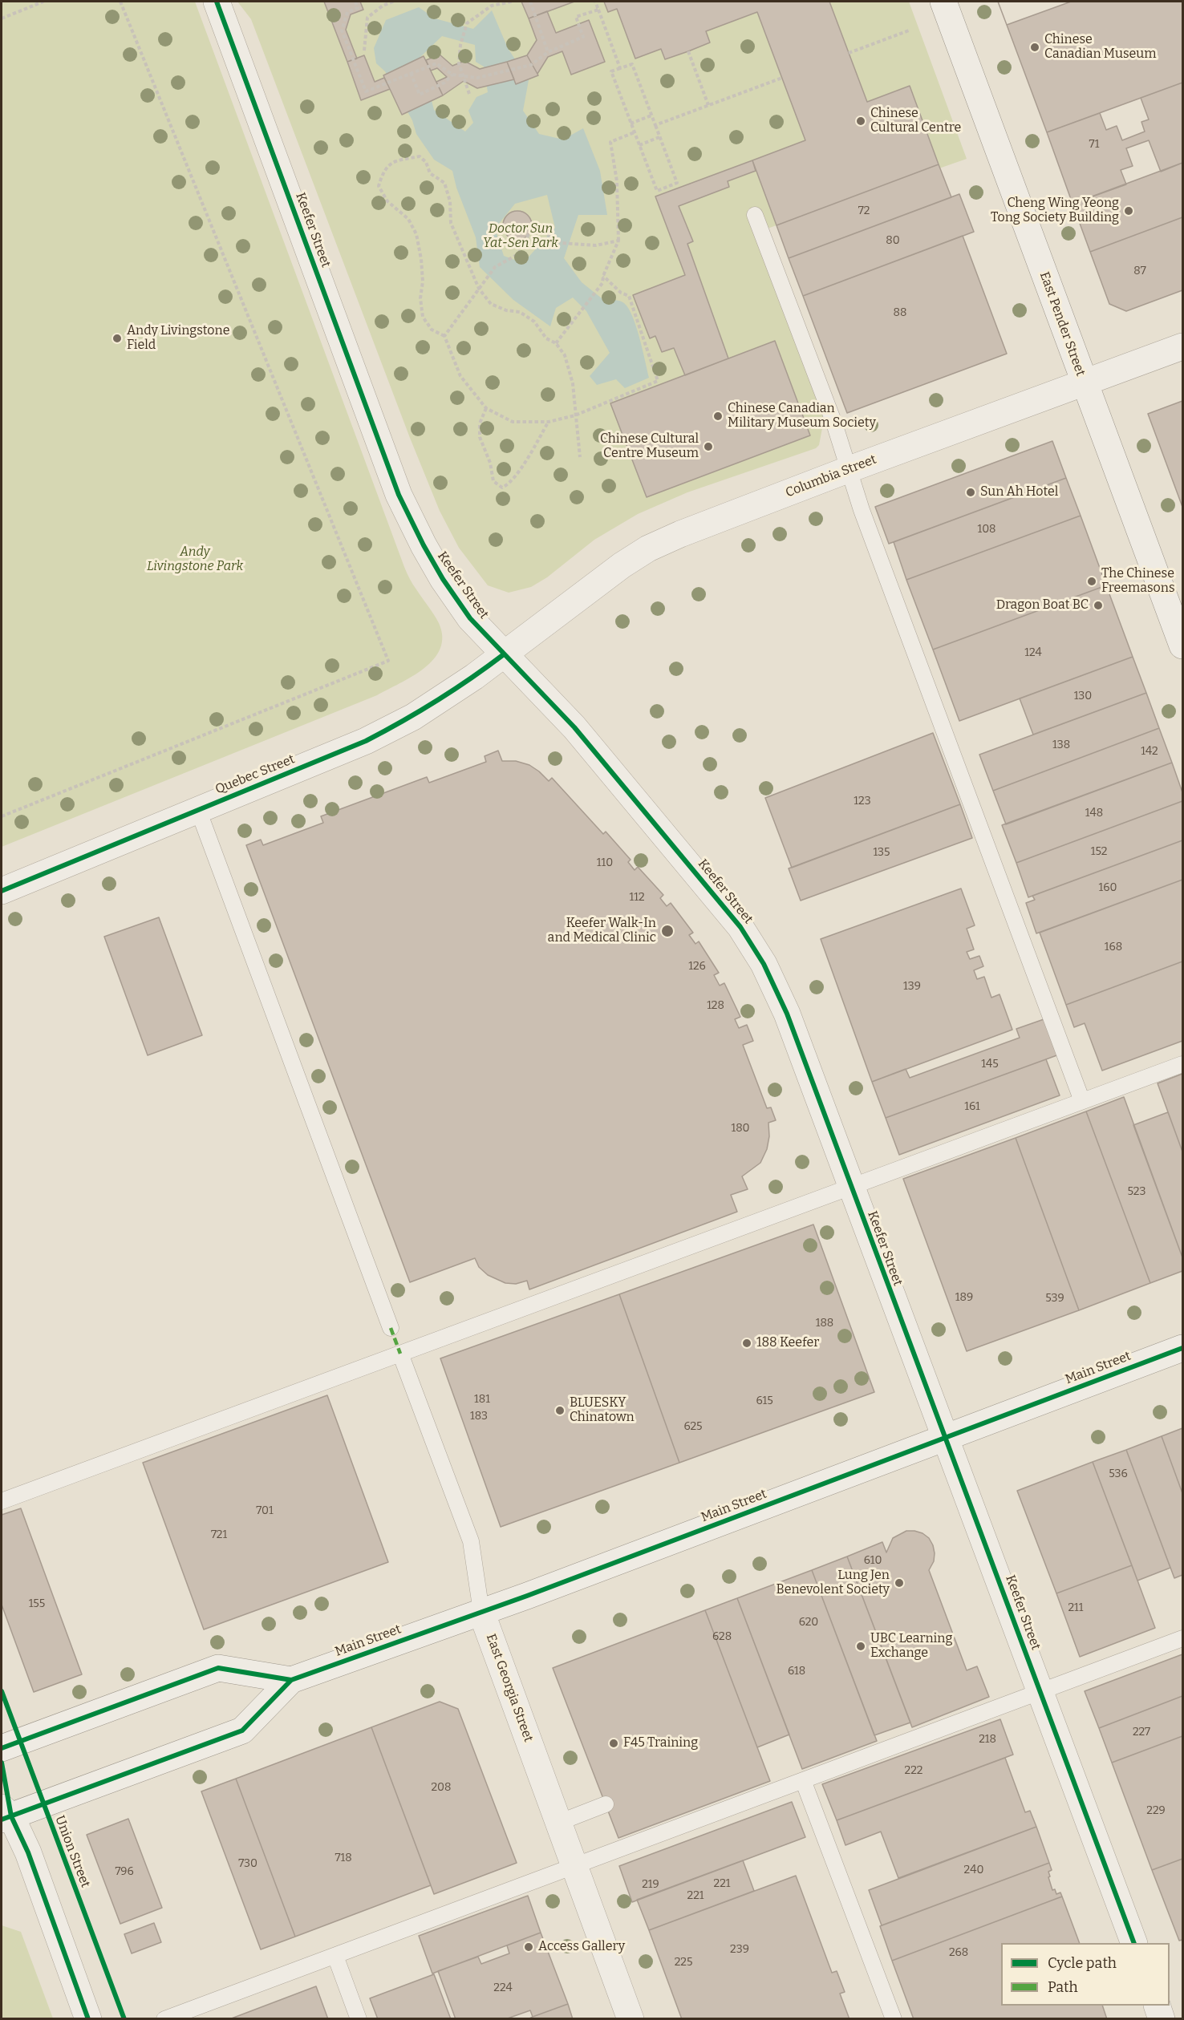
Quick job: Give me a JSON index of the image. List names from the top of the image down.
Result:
{
  "streets": {
    "street": [
      "Keefer Street",
      "East Pender Street",
      "Columbia Street",
      "Quebec Street",
      "Main Street",
      "East Georgia Street"
    ],
    "cycle path": ["Union Street"]
  },
  "crossings": [
    ["Keefer Street", "Columbia Street"],
    ["Keefer Street", "Quebec Street"],
    ["Keefer Street", "Main Street"],
    ["East Pender Street", "Columbia Street"],
    ["Columbia Street", "Quebec Street"],
    ["Main Street", "East Georgia Street"]
  ],
  "parks": ["Doctor Sun Yat-Sen Park", "Andy Livingstone Park"],
  "places": [
    "Chinese Canadian Museum",
    "Chinese Cultural Centre",
    "Cheng Wing Yeong Tong Society Building",
    "Andy Livingstone Field",
    "Chinese Canadian Military Museum Society",
    "Chinese Cultural Centre Museum",
    "Sun Ah Hotel",
    "The Chinese Freemasons",
    "Dragon Boat BC",
    "Keefer Walk-In and Medical Clinic",
    "188 Keefer",
    "BLUESKY Chinatown",
    "Lung Jen Benevolent Society",
    "UBC Learning Exchange",
    "F45 Training",
    "Access Gallery"
  ],
  "house_numbers": [
    "71",
    "72",
    "80",
    "87",
    "88",
    "108",
    "124",
    "130",
    "138",
    "142",
    "123",
    "148",
    "152",
    "135",
    "110",
    "160",
    "112",
    "168",
    "126",
    "139",
    "128",
    "145",
    "161",
    "180",
    "523",
    "189",
    "539",
    "188",
    "181",
    "615",
    "183",
    "625",
    "536",
    "701",
    "721",
    "610",
    "155",
    "211",
    "620",
    "628",
    "618",
    "227",
    "218",
    "222",
    "208",
    "229",
    "718",
    "730",
    "240",
    "796",
    "221",
    "219",
    "221",
    "239",
    "268",
    "225",
    "224"
  ],
  "legend": ["Cycle path", "Path"]
}
